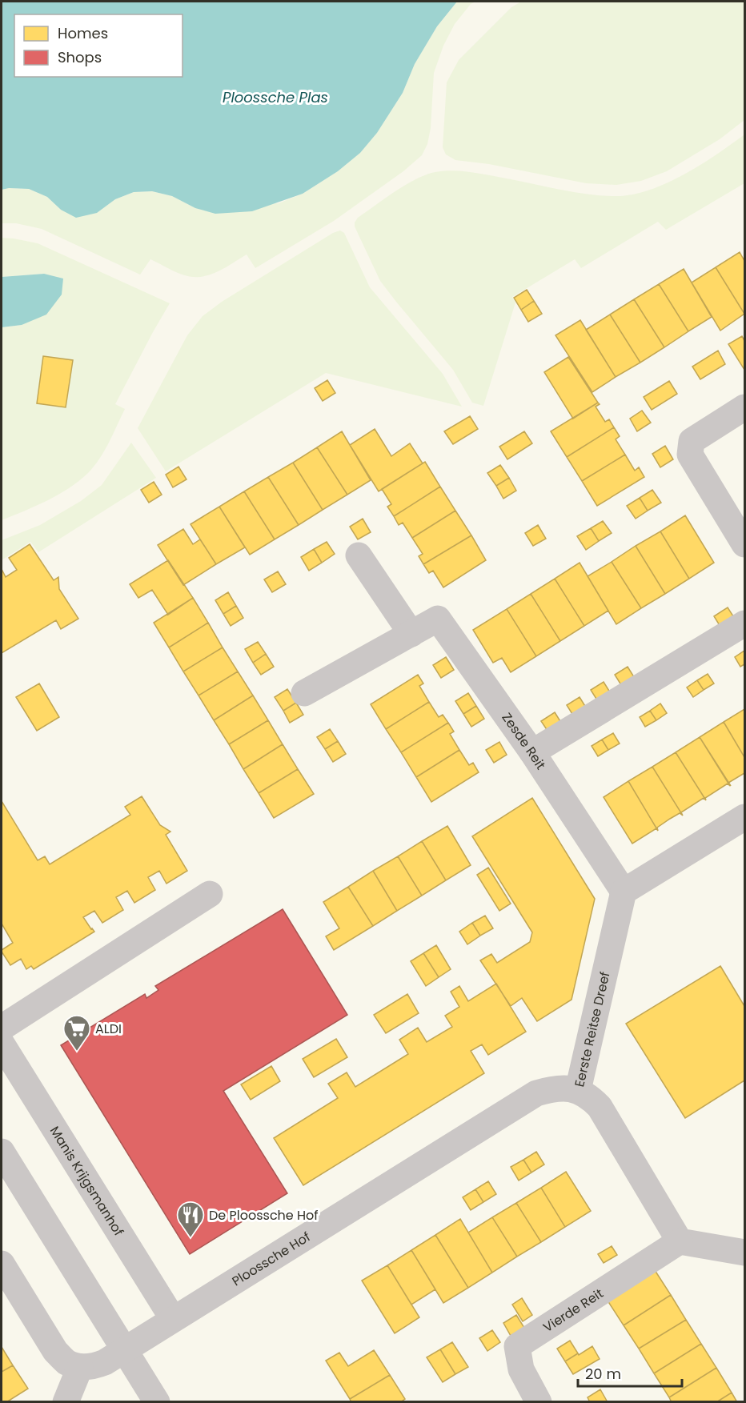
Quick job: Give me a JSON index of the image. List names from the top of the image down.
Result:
{
  "streets": {
    "street": [
      "Zesde Reit",
      "Eerste Reitse Dreef",
      "Manis Krijgsmanhof",
      "Ploossche Hof",
      "Vierde Reit"
    ]
  },
  "crossings": [
    ["Zesde Reit", "Eerste Reitse Dreef"],
    ["Eerste Reitse Dreef", "Ploossche Hof"],
    ["Eerste Reitse Dreef", "Vierde Reit"],
    ["Manis Krijgsmanhof", "Ploossche Hof"]
  ],
  "water": ["Ploossche Plas"],
  "places": {
    "supermarket": ["ALDI"],
    "restaurant": ["De Ploossche Hof"]
  },
  "legend": ["Homes", "Shops"],
  "scale_bar": "20 m"
}
